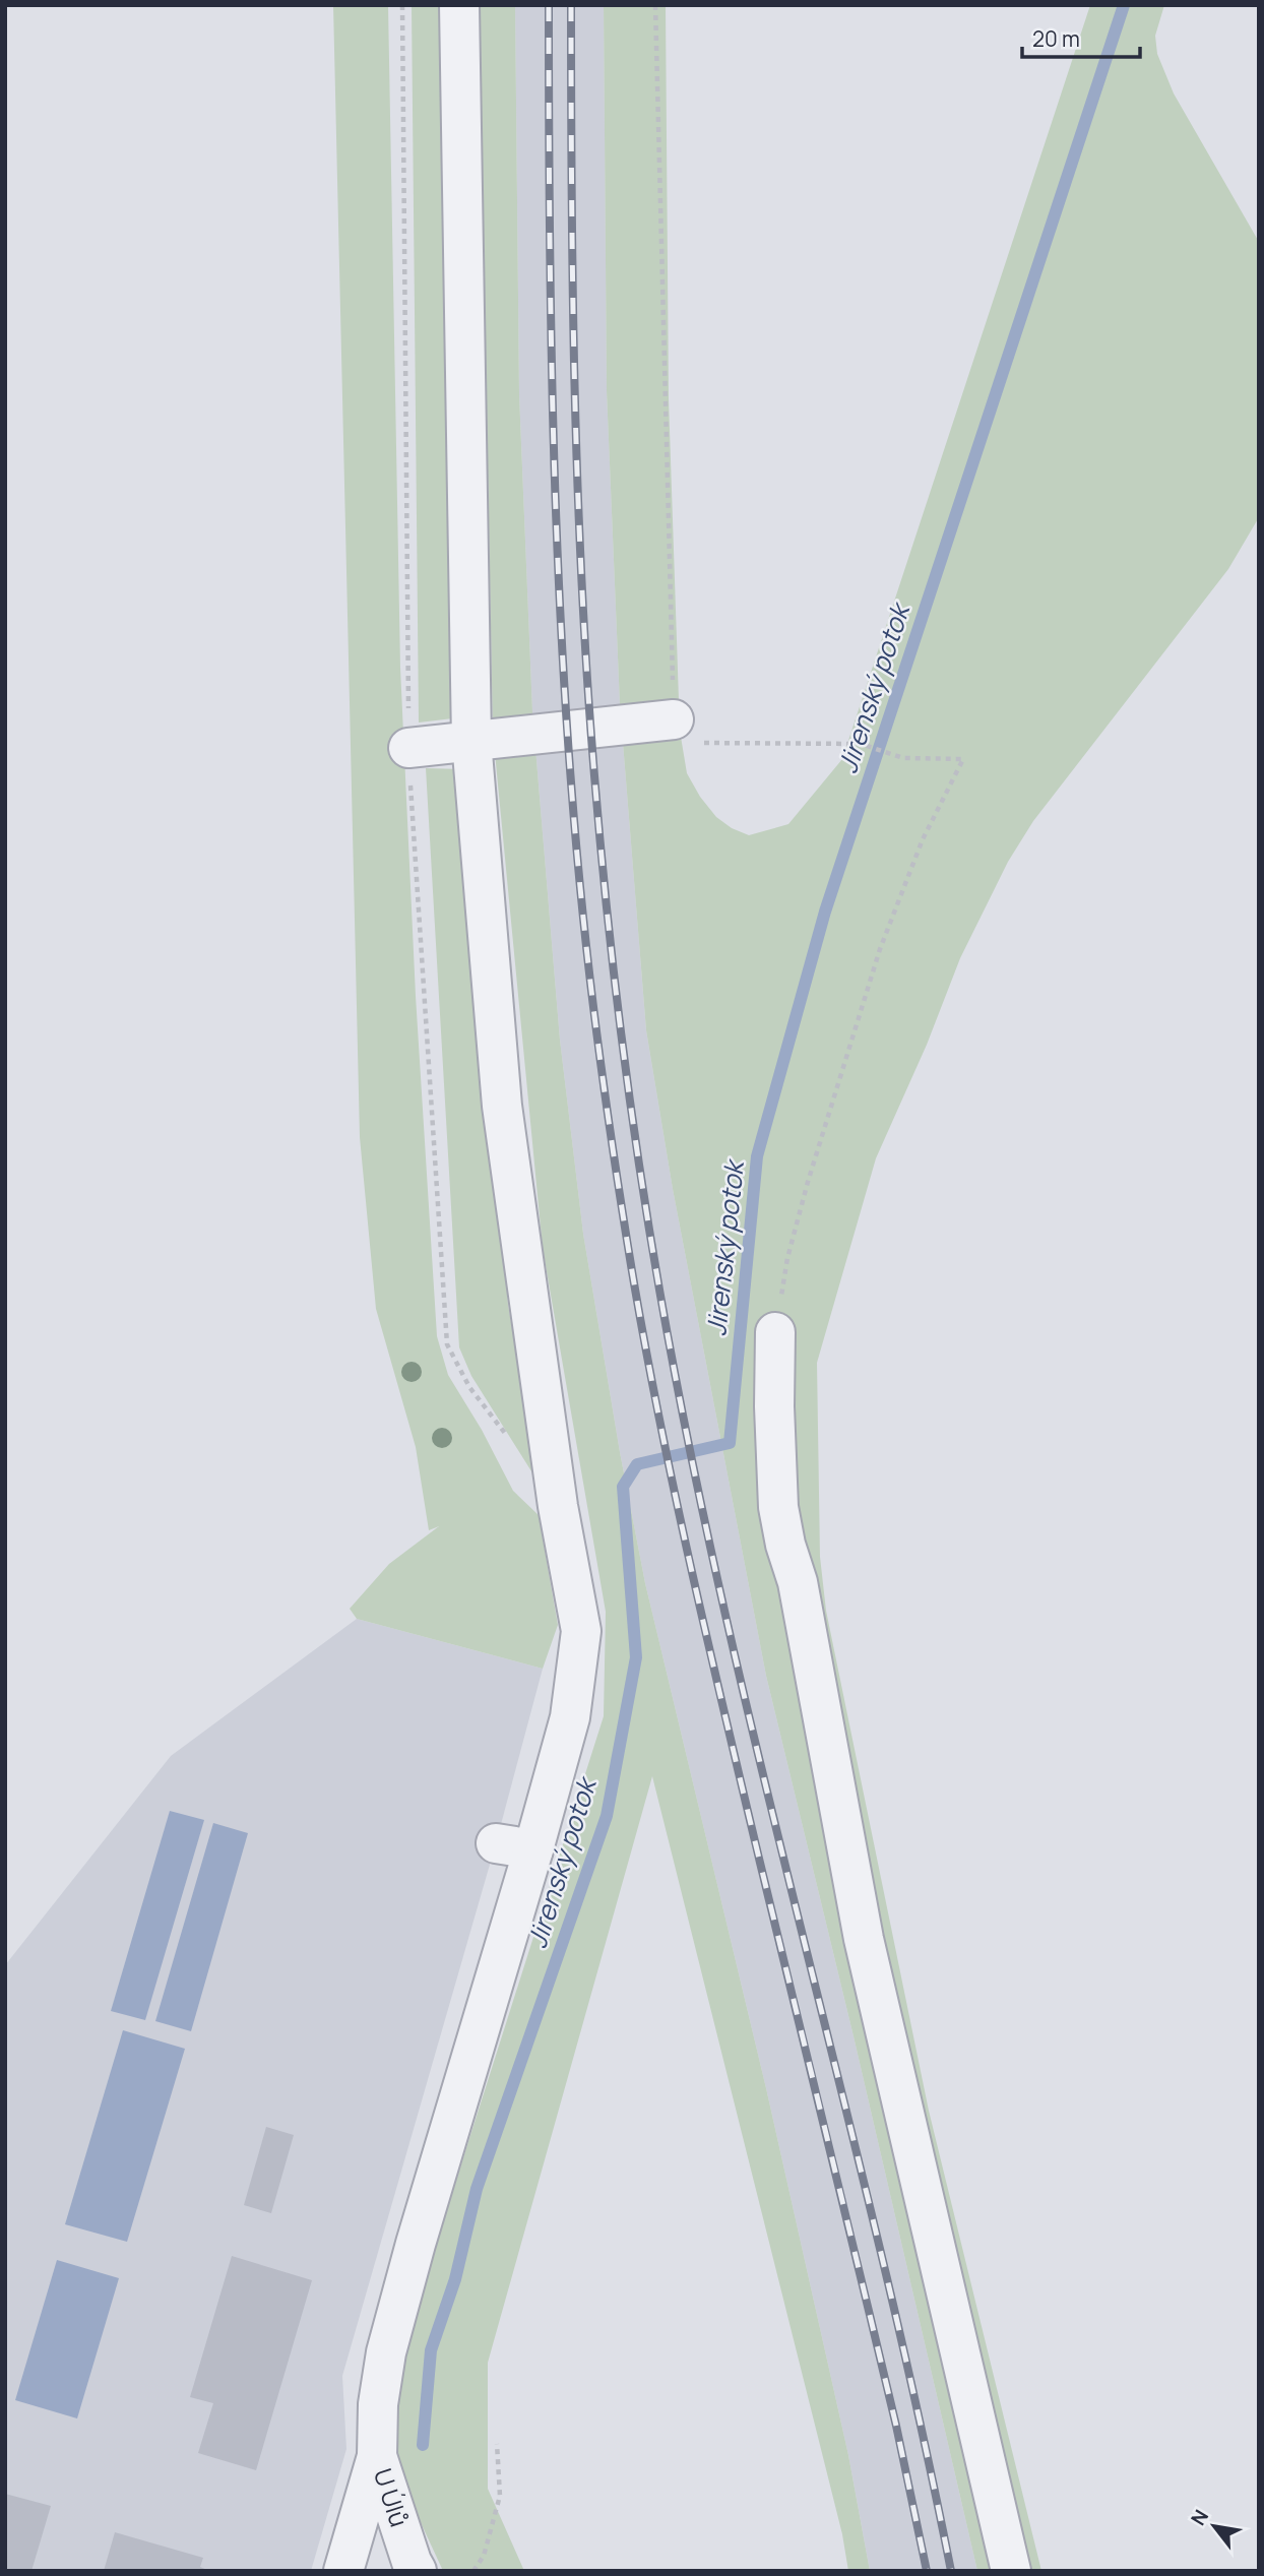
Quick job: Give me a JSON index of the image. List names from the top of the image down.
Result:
{
  "streets": {
    "street": ["U Úlů"]
  },
  "water": ["Jirenský potok"],
  "scale_bar": "20 m",
  "north": "top left"
}
